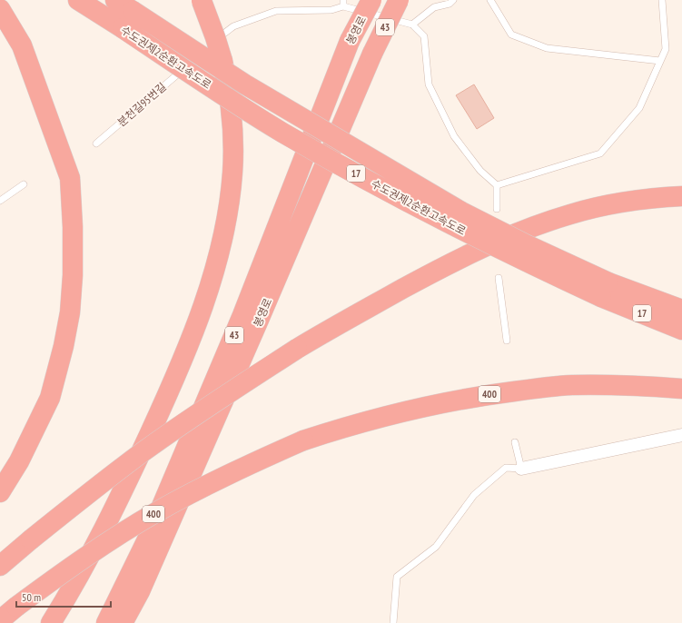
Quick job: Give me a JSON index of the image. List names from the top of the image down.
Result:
{
  "streets": {
    "highway": [
      "43",
      "봉영로",
      "수도권제2순환고속도로",
      "17",
      "400"
    ],
    "lane": ["분천길95번길"]
  },
  "scale_bar": "50 m"
}
